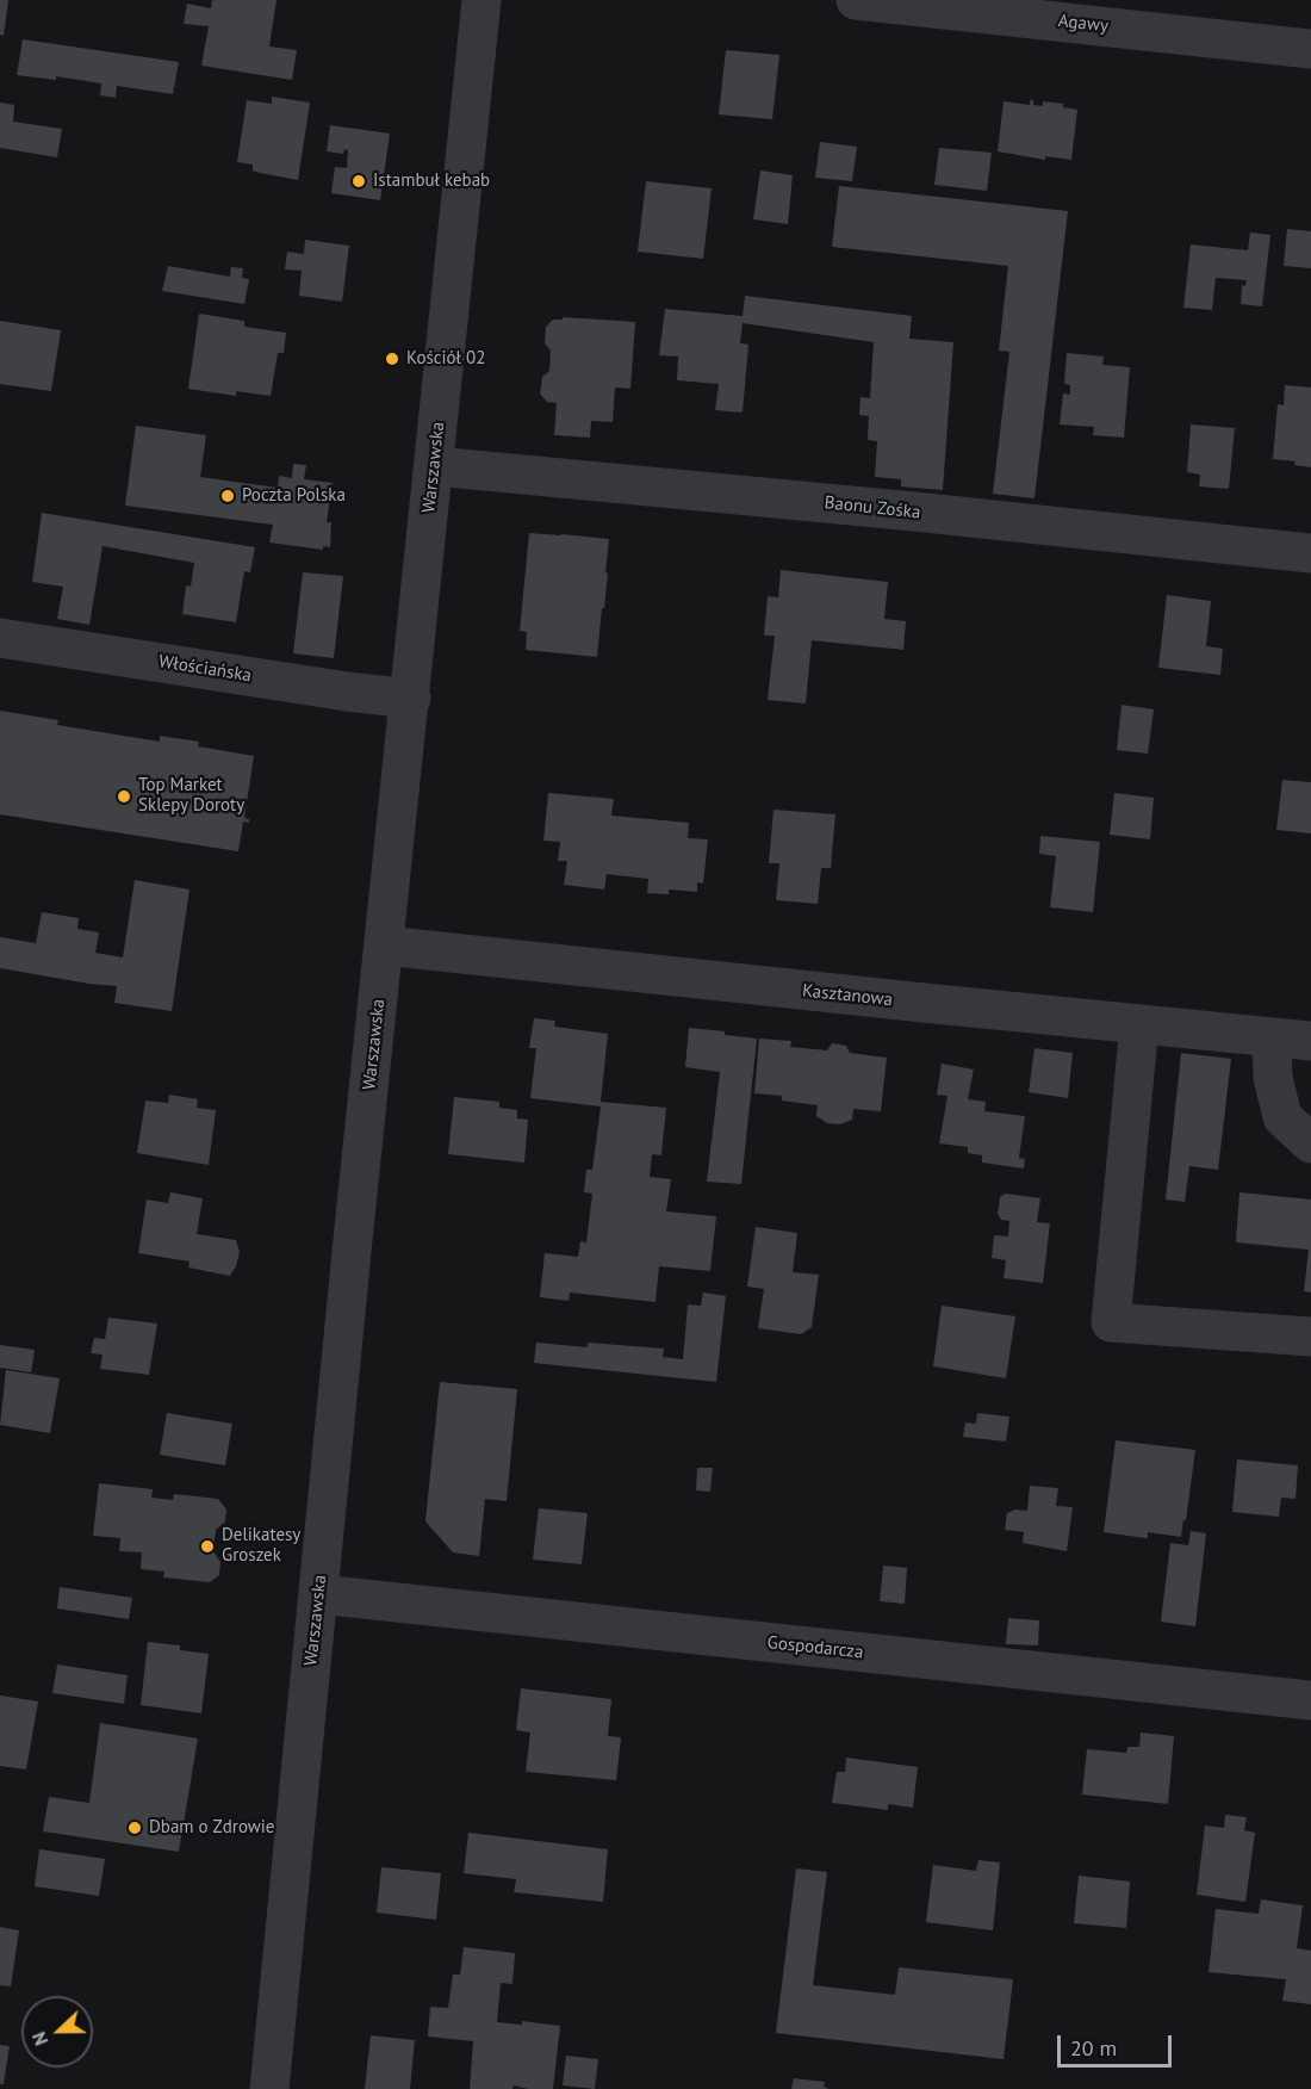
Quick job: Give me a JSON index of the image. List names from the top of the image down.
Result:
{
  "streets": {
    "street": [
      "Agawy",
      "Warszawska",
      "Baonu Zośka",
      "Włościańska",
      "Kasztanowa",
      "Gospodarcza"
    ]
  },
  "crossings": [
    ["Warszawska", "Baonu Zośka"],
    ["Warszawska", "Włościańska"],
    ["Warszawska", "Kasztanowa"],
    ["Warszawska", "Gospodarcza"]
  ],
  "places": [
    "Istambuł kebab",
    "Kościół 02",
    "Poczta Polska",
    "Top Market Sklepy Doroty",
    "Delikatesy Groszek",
    "Dbam o Zdrowie"
  ],
  "scale_bar": "20 m",
  "north": "left"
}
